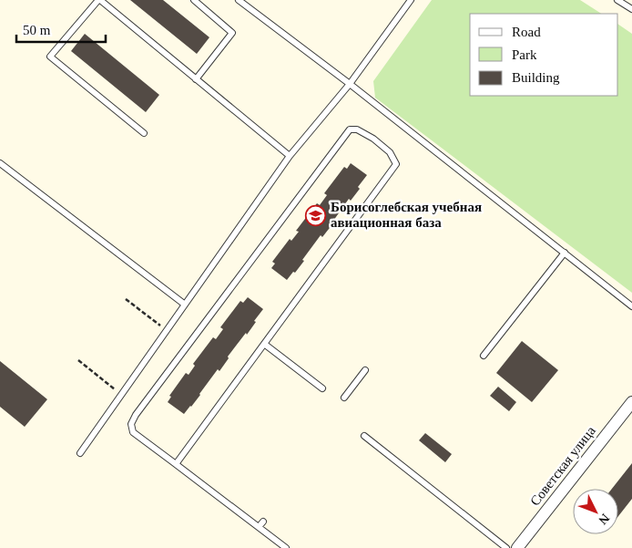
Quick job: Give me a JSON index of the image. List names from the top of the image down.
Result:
{
  "streets": {
    "street": ["Советская улица"]
  },
  "places": {
    "school or university": ["Борисоглебская учебная авиационная база"]
  },
  "legend": ["Road", "Park", "Building"],
  "scale_bar": "50 m",
  "north": "bottom right"
}
